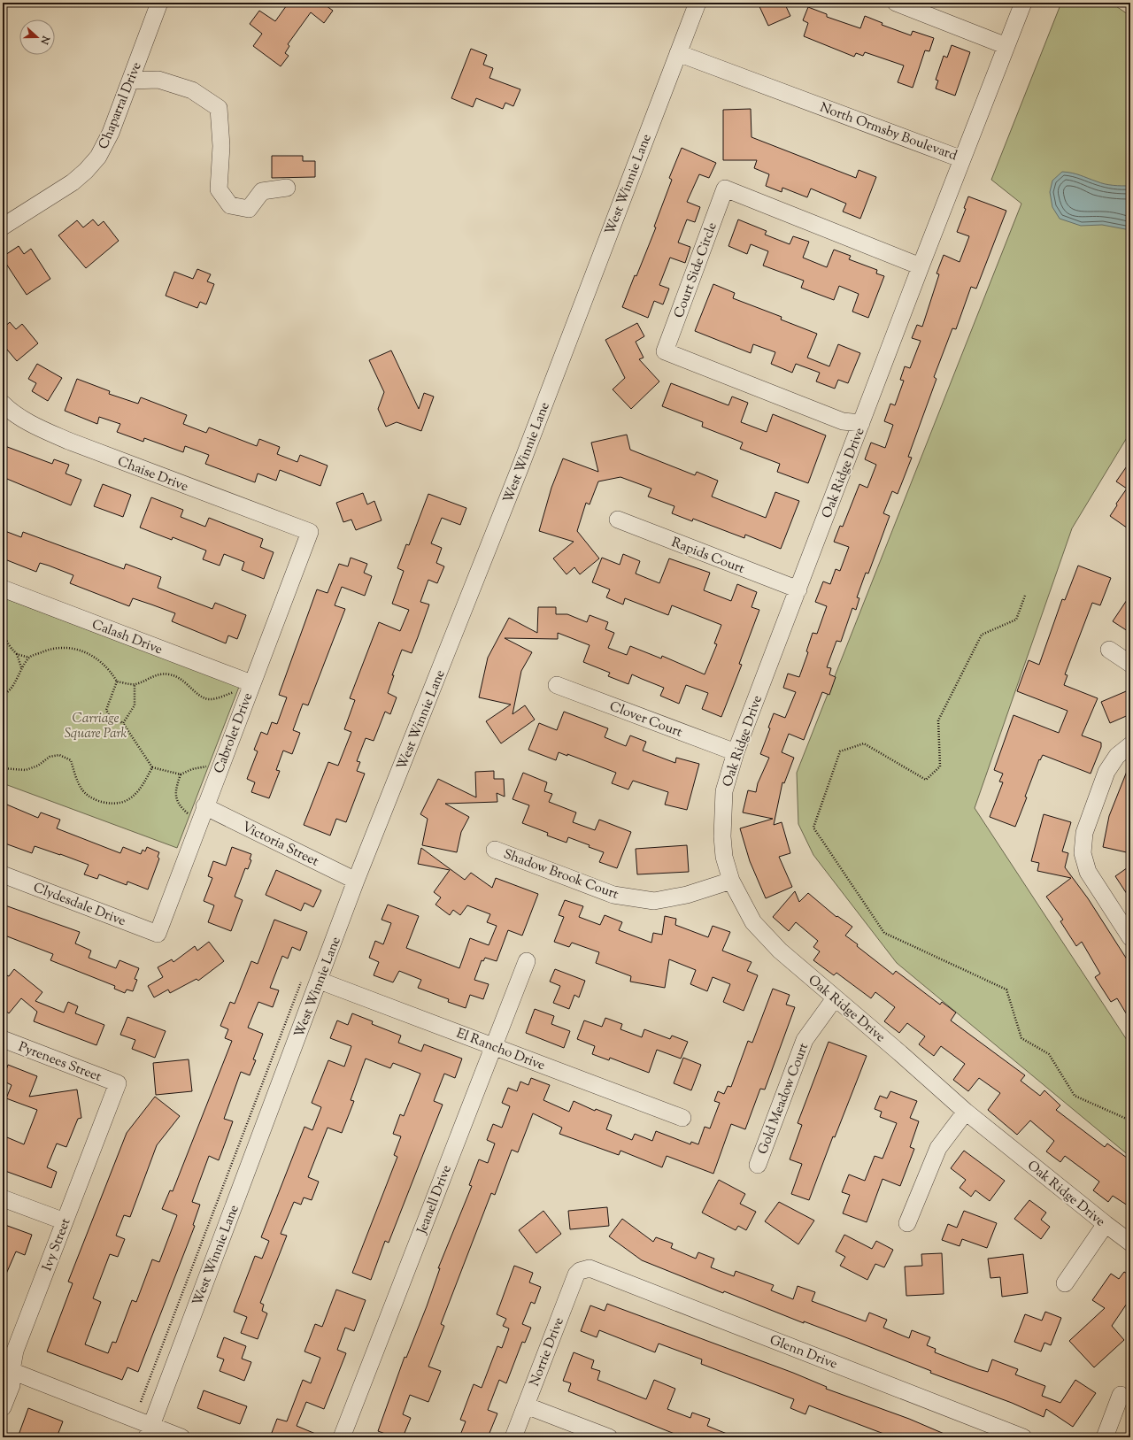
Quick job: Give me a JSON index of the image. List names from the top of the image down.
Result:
{
  "streets": {
    "street": [
      "Chaparral Drive",
      "North Ormsby Boulevard",
      "West Winnie Lane",
      "Court Side Circle",
      "Oak Ridge Drive",
      "Chaise Drive",
      "Rapids Court",
      "Calash Drive",
      "Clover Court",
      "Cabrolet Drive",
      "Victoria Street",
      "Shadow Brook Court",
      "Clydesdale Drive",
      "El Rancho Drive",
      "Pyrenees Street",
      "Gold Meadow Court",
      "Jeanell Drive",
      "Ivy Street",
      "Norrie Drive",
      "Glenn Drive"
    ]
  },
  "crossings": [
    ["North Ormsby Boulevard", "West Winnie Lane"],
    ["North Ormsby Boulevard", "Oak Ridge Drive"],
    ["West Winnie Lane", "Victoria Street"],
    ["West Winnie Lane", "El Rancho Drive"],
    ["Court Side Circle", "Oak Ridge Drive"],
    ["Oak Ridge Drive", "Rapids Court"],
    ["Oak Ridge Drive", "Clover Court"],
    ["Oak Ridge Drive", "Shadow Brook Court"],
    ["Oak Ridge Drive", "Gold Meadow Court"],
    ["Chaise Drive", "Cabrolet Drive"],
    ["Calash Drive", "Cabrolet Drive"],
    ["Cabrolet Drive", "Victoria Street"],
    ["Cabrolet Drive", "Clydesdale Drive"],
    ["El Rancho Drive", "Jeanell Drive"],
    ["Pyrenees Street", "Ivy Street"],
    ["Norrie Drive", "Glenn Drive"]
  ],
  "parks": ["Carriage Square Park"],
  "north": "right"
}
